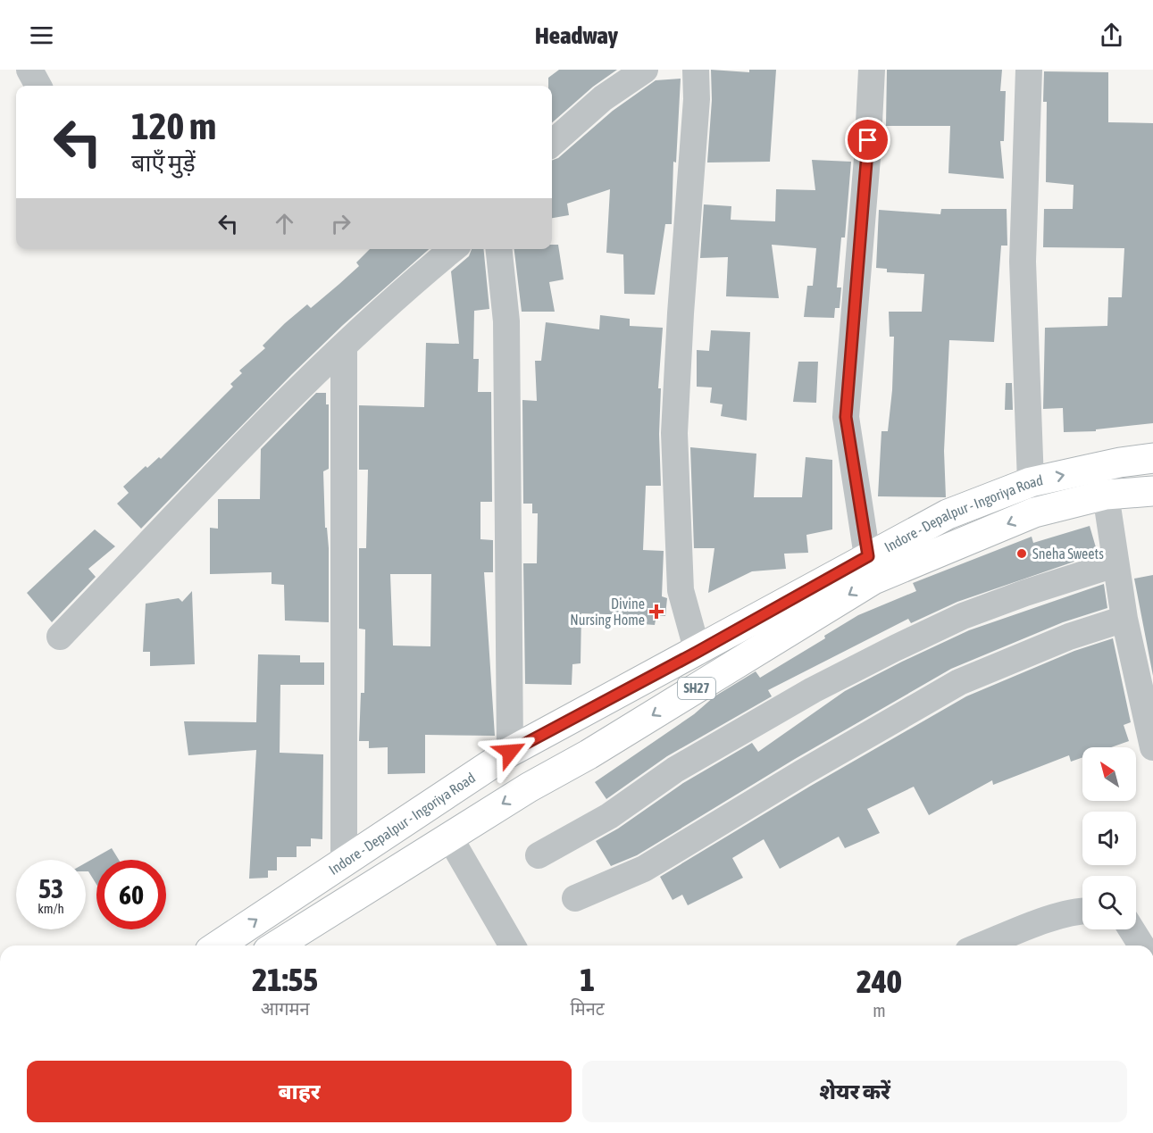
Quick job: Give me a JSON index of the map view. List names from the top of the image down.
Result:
{
  "streets": {
    "main road": ["Indore - Depalpur - Ingoriya Road", "SH27"]
  },
  "places": {
    "other": ["Sneha Sweets"],
    "health": ["Divine Nursing Home"]
  },
  "north": "top left",
  "page": {
    "header": "Headway",
    "turn": ["120 m", "बाएँ मुड़ें"],
    "speed": "53 km/h",
    "limit": "60",
    "eta": [
      "21:55",
      "आगमन",
      "1",
      "मिनट",
      "240",
      "m"
    ],
    "buttons": ["बाहर", "शेयर करें"]
  }
}
